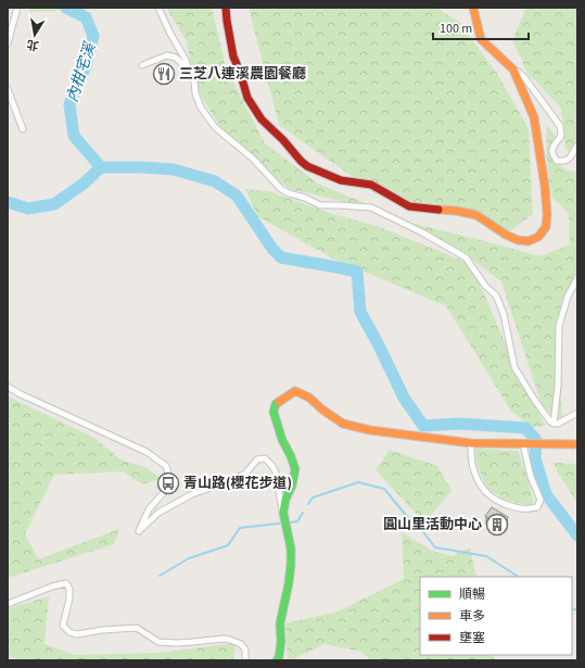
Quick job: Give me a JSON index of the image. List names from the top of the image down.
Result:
{
  "water": ["內柑宅溪"],
  "places": {
    "restaurant": ["三芝八連溪農園餐廳"],
    "bus stop": ["青山路(櫻花步道)"],
    "building": ["圓山里活動中心"]
  },
  "legend": ["順暢", "車多", "壅塞"],
  "scale_bar": "100 m",
  "north": "bottom"
}
